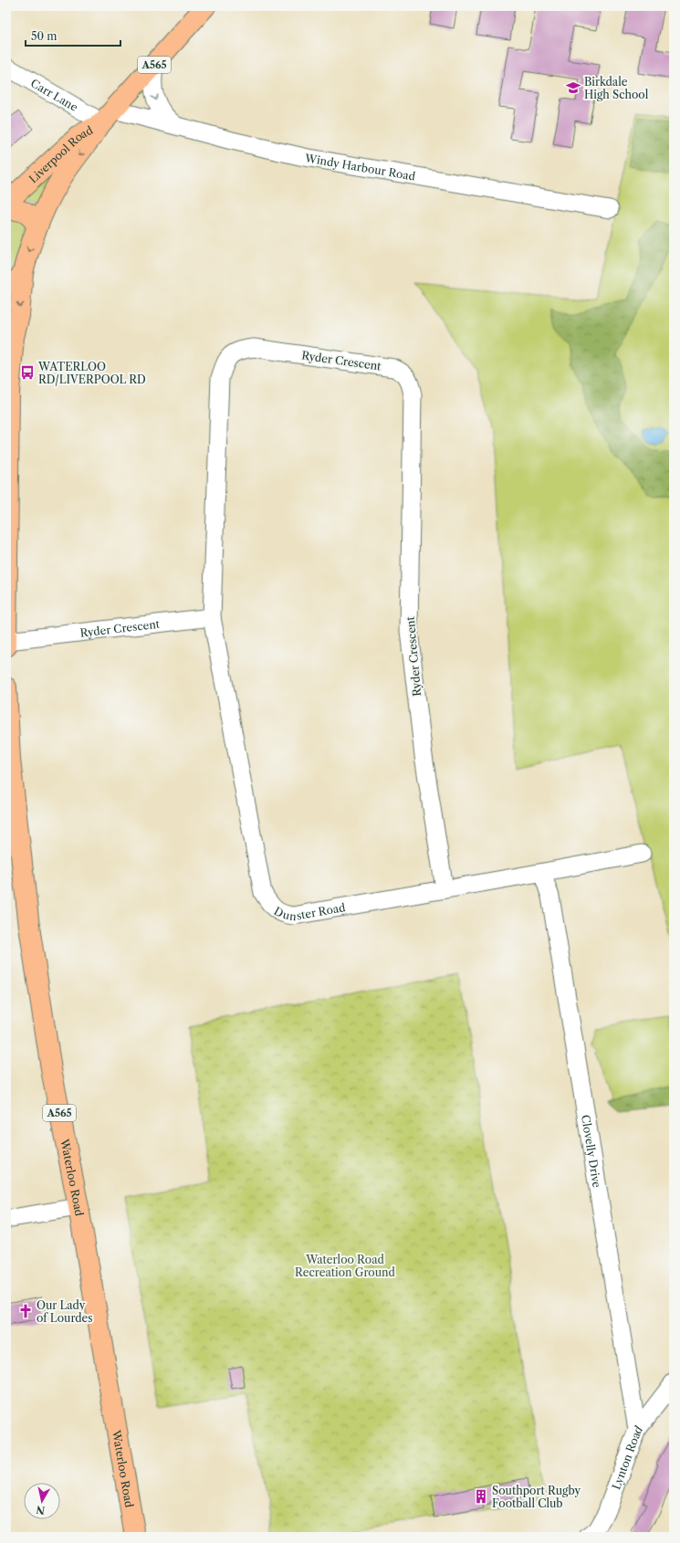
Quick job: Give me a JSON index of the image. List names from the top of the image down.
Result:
{
  "streets": {
    "highway": ["A565", "Liverpool Road", "Waterloo Road"],
    "street": [
      "Carr Lane",
      "Windy Harbour Road",
      "Ryder Crescent",
      "Dunster Road",
      "Clovelly Drive",
      "Lynton Road"
    ]
  },
  "crossings": [
    ["A565", "Liverpool Road"],
    ["A565", "Ryder Crescent"],
    ["Carr Lane", "Liverpool Road"],
    ["Carr Lane", "Windy Harbour Road"],
    ["Liverpool Road", "Windy Harbour Road"],
    ["Ryder Crescent", "Dunster Road"],
    ["Dunster Road", "Clovelly Drive"],
    ["Clovelly Drive", "Lynton Road"]
  ],
  "parks": ["Waterloo Road Recreation Ground"],
  "places": {
    "school or university": ["Birkdale High School"],
    "bus stop": ["WATERLOO RD/LIVERPOOL RD"],
    "church": ["Our Lady of Lourdes"],
    "building": ["Southport Rugby Football Club"]
  },
  "scale_bar": "50 m",
  "north": "bottom"
}
